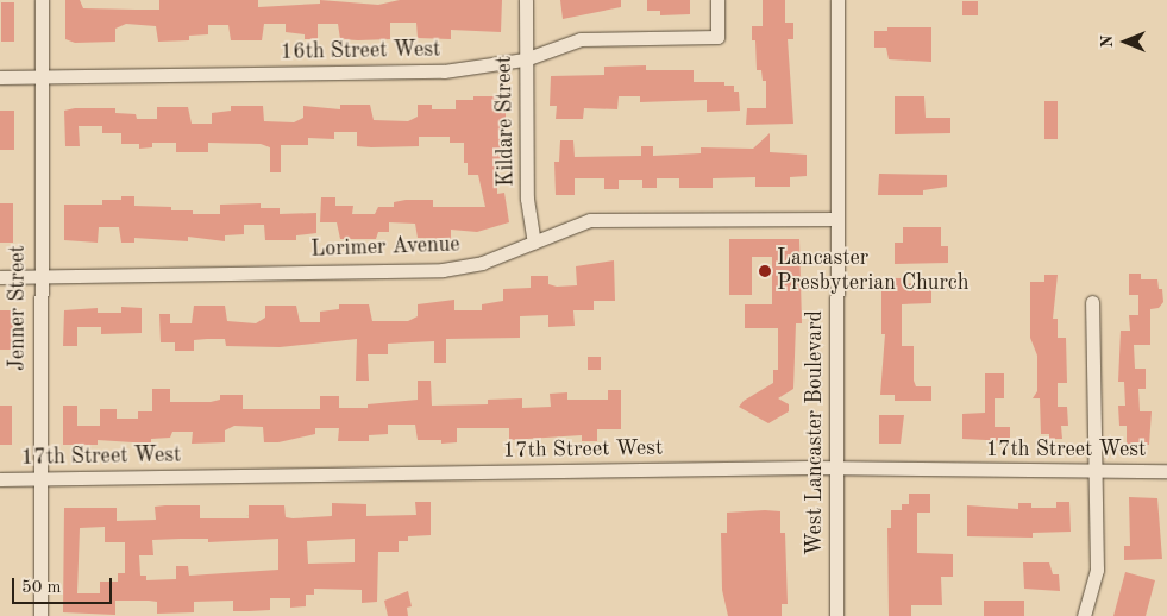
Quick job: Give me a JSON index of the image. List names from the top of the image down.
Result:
{
  "streets": {
    "street": [
      "16th Street West",
      "Kildare Street",
      "Lorimer Avenue",
      "Jenner Street",
      "West Lancaster Boulevard",
      "17th Street West"
    ]
  },
  "crossings": [
    ["16th Street West", "Kildare Street"],
    ["16th Street West", "Jenner Street"],
    ["Kildare Street", "Lorimer Avenue"],
    ["Lorimer Avenue", "Jenner Street"],
    ["Lorimer Avenue", "West Lancaster Boulevard"],
    ["Jenner Street", "17th Street West"],
    ["West Lancaster Boulevard", "17th Street West"]
  ],
  "places": ["Lancaster Presbyterian Church"],
  "scale_bar": "50 m",
  "north": "left"
}
